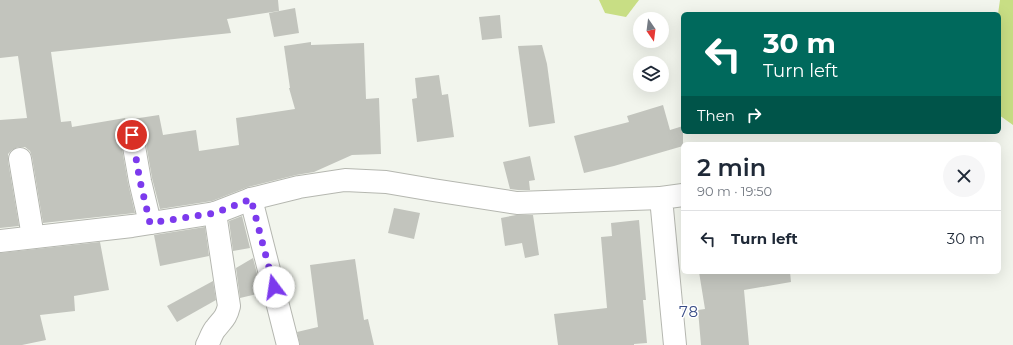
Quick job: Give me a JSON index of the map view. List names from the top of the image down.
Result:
{
  "districts": ["78"],
  "north": "bottom",
  "page": {
    "turn": ["30 m", "Turn left"],
    "then": "Then",
    "heading": ["2 min", "90 m · 19:50"],
    "list": [
      {
        "name": "Turn left",
        "value": "30 m"
      }
    ]
  }
}
